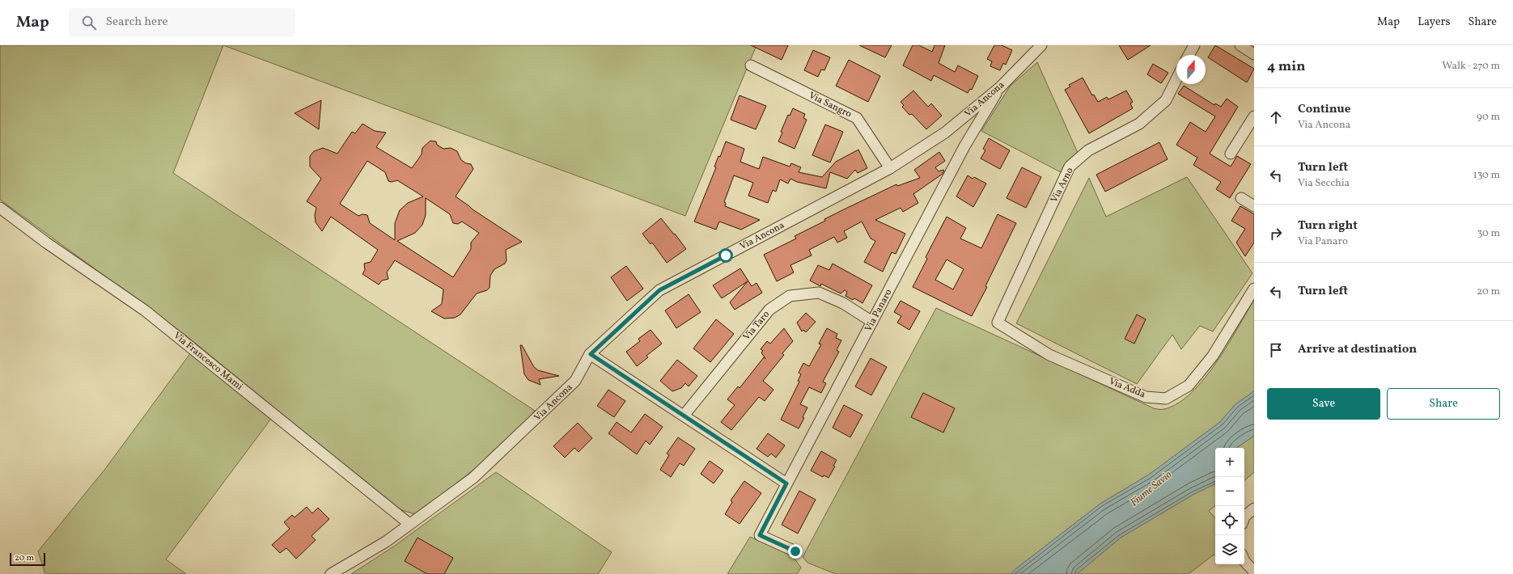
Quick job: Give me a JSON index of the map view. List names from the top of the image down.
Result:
{
  "streets": {
    "street": [
      "Via Ancona",
      "Via Sangro",
      "Via Arno",
      "Via Panaro",
      "Via Taro",
      "Via Francesco Mami",
      "Via Adda"
    ]
  },
  "crossings": [
    ["Via Ancona", "Via Sangro"],
    ["Via Ancona", "Via Panaro"],
    ["Via Ancona", "Via Francesco Mami"],
    ["Via Arno", "Via Adda"],
    ["Via Panaro", "Via Taro"]
  ],
  "water": ["Fiume Savio"],
  "scale_bar": "20 m",
  "north": "top",
  "page": {
    "header": "Map",
    "search": "Search here",
    "nav": ["Map", "Layers", "Share"],
    "heading": ["4 min", "Walk · 270 m"],
    "list": [
      ["Continue", "Via Ancona", "90 m"],
      ["Turn left", "Via Secchia", "130 m"],
      ["Turn right", "Via Panaro", "30 m"],
      ["Turn left", "20 m"],
      "Arrive at destination"
    ],
    "buttons": ["Save", "Share"],
    "map_buttons": ["+", "−"],
    "scale": "20 m"
  }
}
